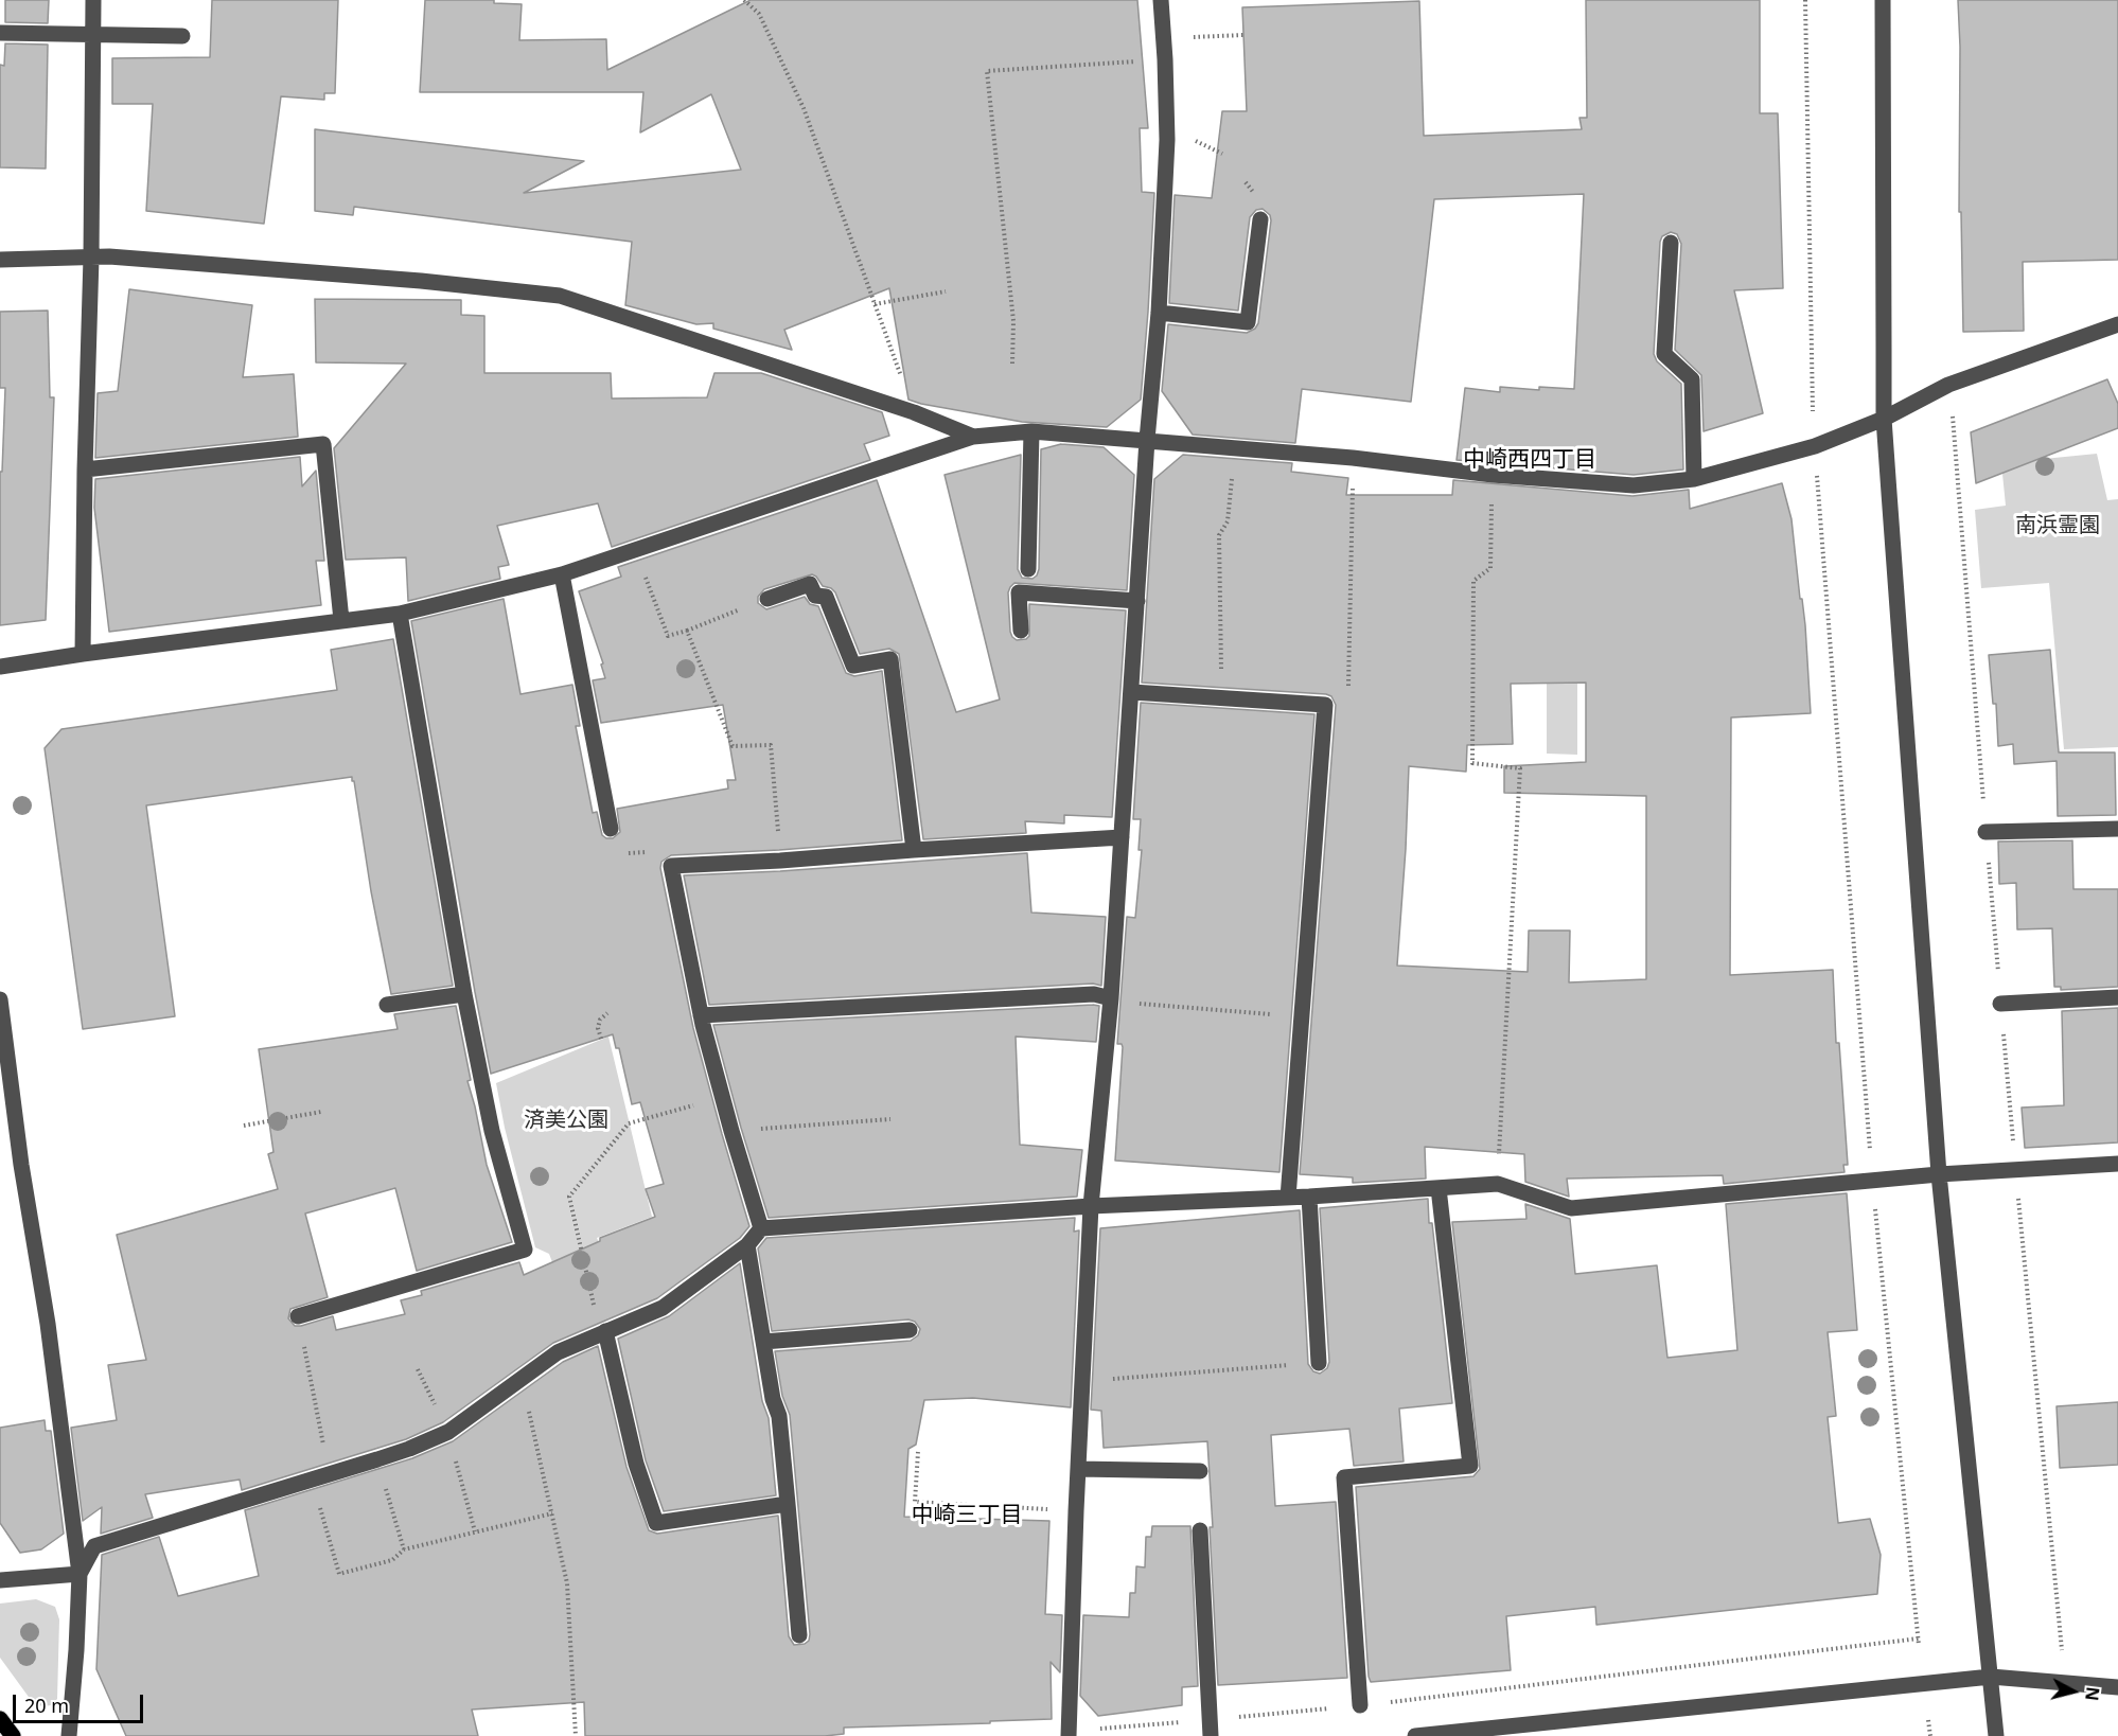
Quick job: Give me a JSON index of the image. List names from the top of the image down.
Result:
{
  "districts": ["中崎西四丁目", "中崎三丁目"],
  "parks": ["南浜霊園", "済美公園"],
  "scale_bar": "20 m",
  "north": "right"
}
